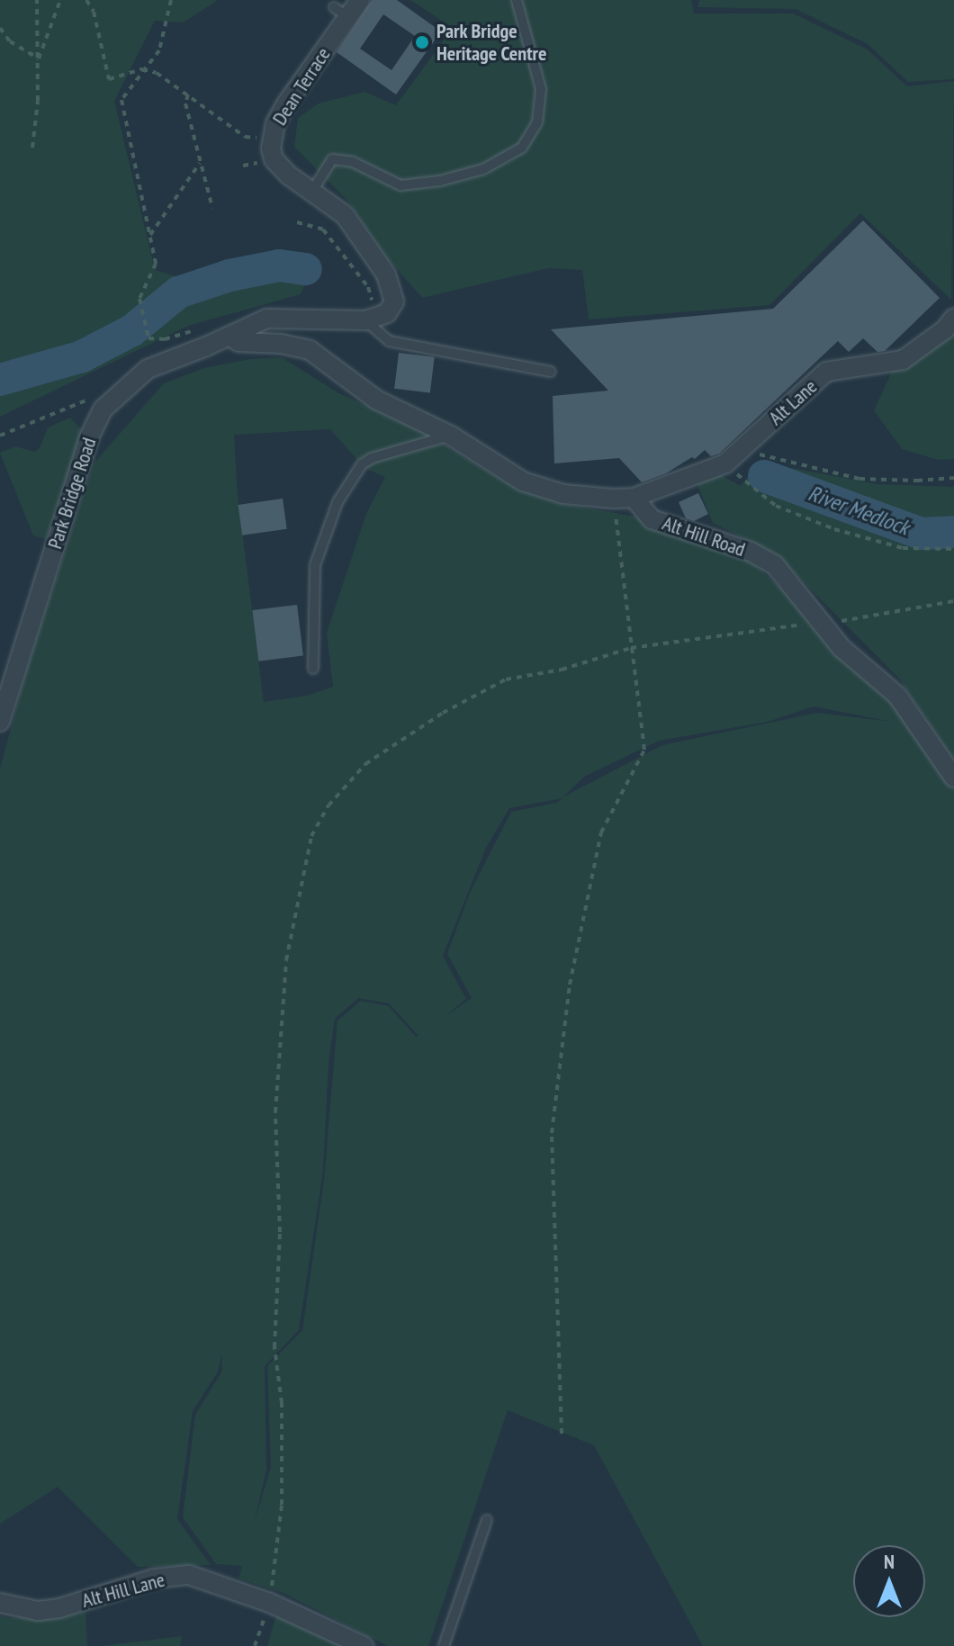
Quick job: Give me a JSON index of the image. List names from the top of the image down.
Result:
{
  "streets": {
    "street": [
      "Dean Terrace",
      "Alt Lane",
      "Park Bridge Road",
      "Alt Hill Road",
      "Alt Hill Lane"
    ]
  },
  "crossings": [
    ["Alt Lane", "Alt Hill Road"]
  ],
  "water": ["River Medlock"],
  "places": ["Park Bridge Heritage Centre"],
  "north": "top"
}
